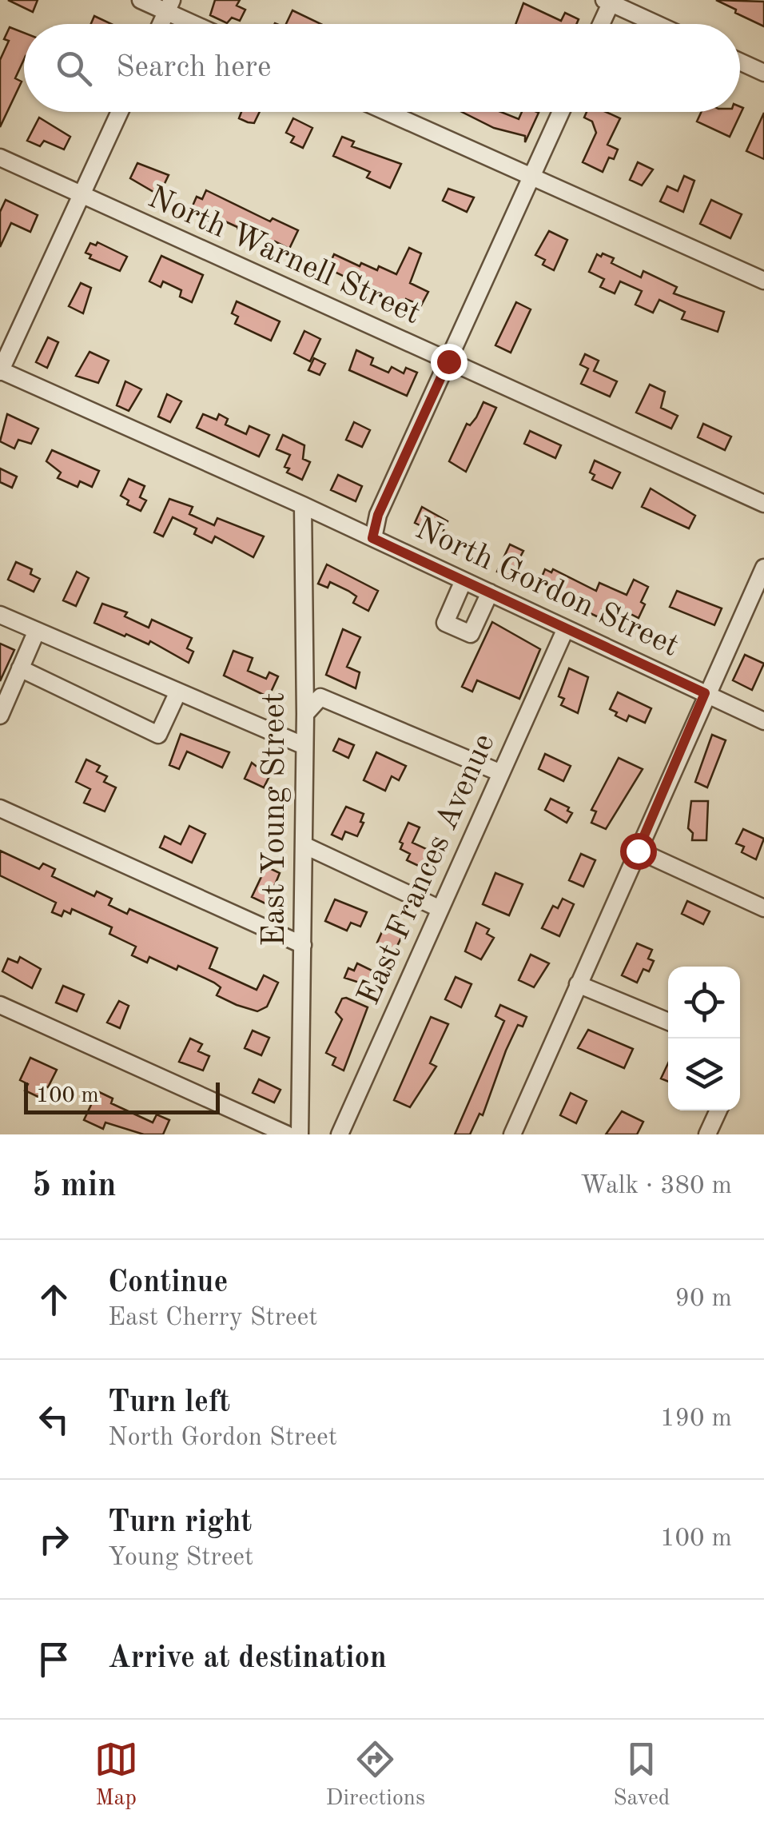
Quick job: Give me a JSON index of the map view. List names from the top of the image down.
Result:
{
  "streets": {
    "street": [
      "North Warnell Street",
      "North Gordon Street",
      "East Young Street",
      "East Frances Avenue"
    ]
  },
  "crossings": [
    ["North Gordon Street", "East Young Street"],
    ["North Gordon Street", "East Frances Avenue"]
  ],
  "scale_bar": "100 m",
  "page": {
    "search": "Search here",
    "scale": "100 m",
    "heading": ["5 min", "Walk · 380 m"],
    "list": [
      ["Continue", "East Cherry Street", "90 m"],
      ["Turn left", "North Gordon Street", "190 m"],
      ["Turn right", "Young Street", "100 m"],
      "Arrive at destination"
    ],
    "nav": ["Map", "Directions", "Saved"]
  }
}
